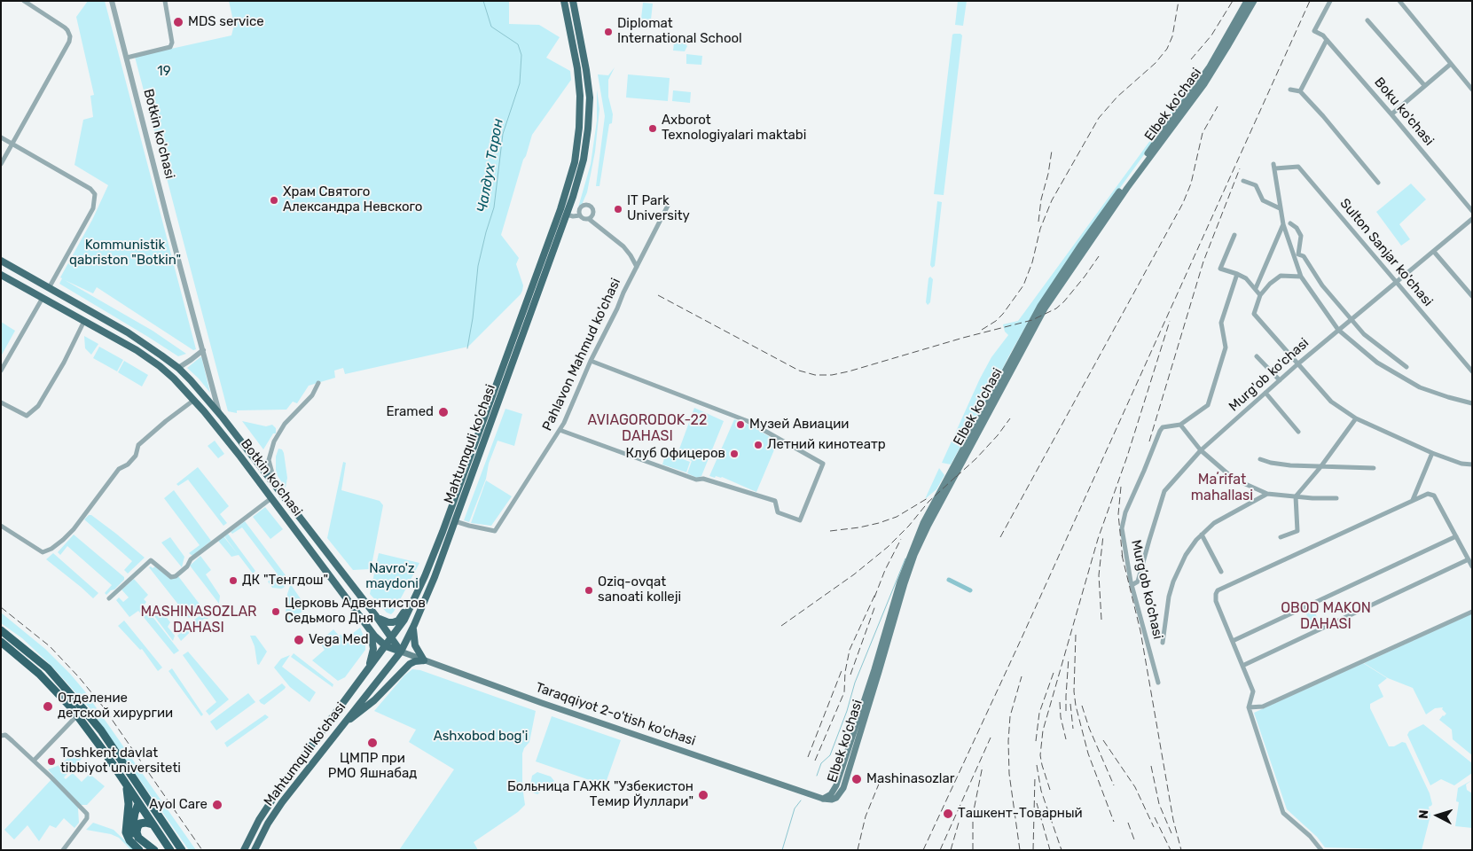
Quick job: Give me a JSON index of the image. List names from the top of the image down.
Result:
{
  "streets": {
    "main road": [
      "Elbek ko'chasi",
      "Botkin ko'chasi",
      "Mahtumquli ko'chasi",
      "Taraqqiyot 2-o'tish ko'chasi"
    ],
    "street": [
      "Boku ko'chasi",
      "Sulton Sanjar ko'chasi",
      "Pahlavon Mahmud ko'chasi",
      "Murg'ob ko'chasi",
      "Murg’ob ko’chasi"
    ]
  },
  "crossings": [
    ["Elbek ko'chasi", "Taraqqiyot 2-o'tish ko'chasi"],
    ["Botkin ko'chasi", "Mahtumquli ko'chasi"],
    ["Botkin ko'chasi", "Taraqqiyot 2-o'tish ko'chasi"],
    ["Sulton Sanjar ko'chasi", "Murg'ob ko'chasi"],
    ["Pahlavon Mahmud ko'chasi", "Mahtumquli ko'chasi"],
    ["Mahtumquli ko'chasi", "Taraqqiyot 2-o'tish ko'chasi"]
  ],
  "districts": [
    "AVIAGORODOK-22 DAHASI",
    "Maʼrifat mahallasi",
    "OBOD MAKON DAHASI",
    "MASHINASOZLAR DAHASI"
  ],
  "water": ["Чалдух Тарон"],
  "parks": [
    "19",
    "Kommunistik qabriston \"Botkin\"",
    "Navro'z maydoni",
    "Ashxobod bog'i"
  ],
  "places": [
    "MDS service",
    "Diplomat International School",
    "Axborot Texnologiyalari maktabi",
    "Храм Святого Александра Невского",
    "IT Park University",
    "Eramed",
    "Музей Авиации",
    "Летний кинотеатр",
    "Клуб Офицеров",
    "ДК \"Тенгдош\"",
    "Oziq-ovqat sanoati kolleji",
    "Церковь Адвентистов Седьмого Дня",
    "Vega Med",
    "Отделение детской хирургии",
    "ЦМПР при РМО Яшнабад",
    "Toshkent davlat tibbiyot universiteti",
    "Mashinasozlar",
    "Больница ГАЖК \"Узбекистон Темир Йуллари\"",
    "Ayol Care",
    "Ташкент-Товарный"
  ],
  "north": "left"
}
